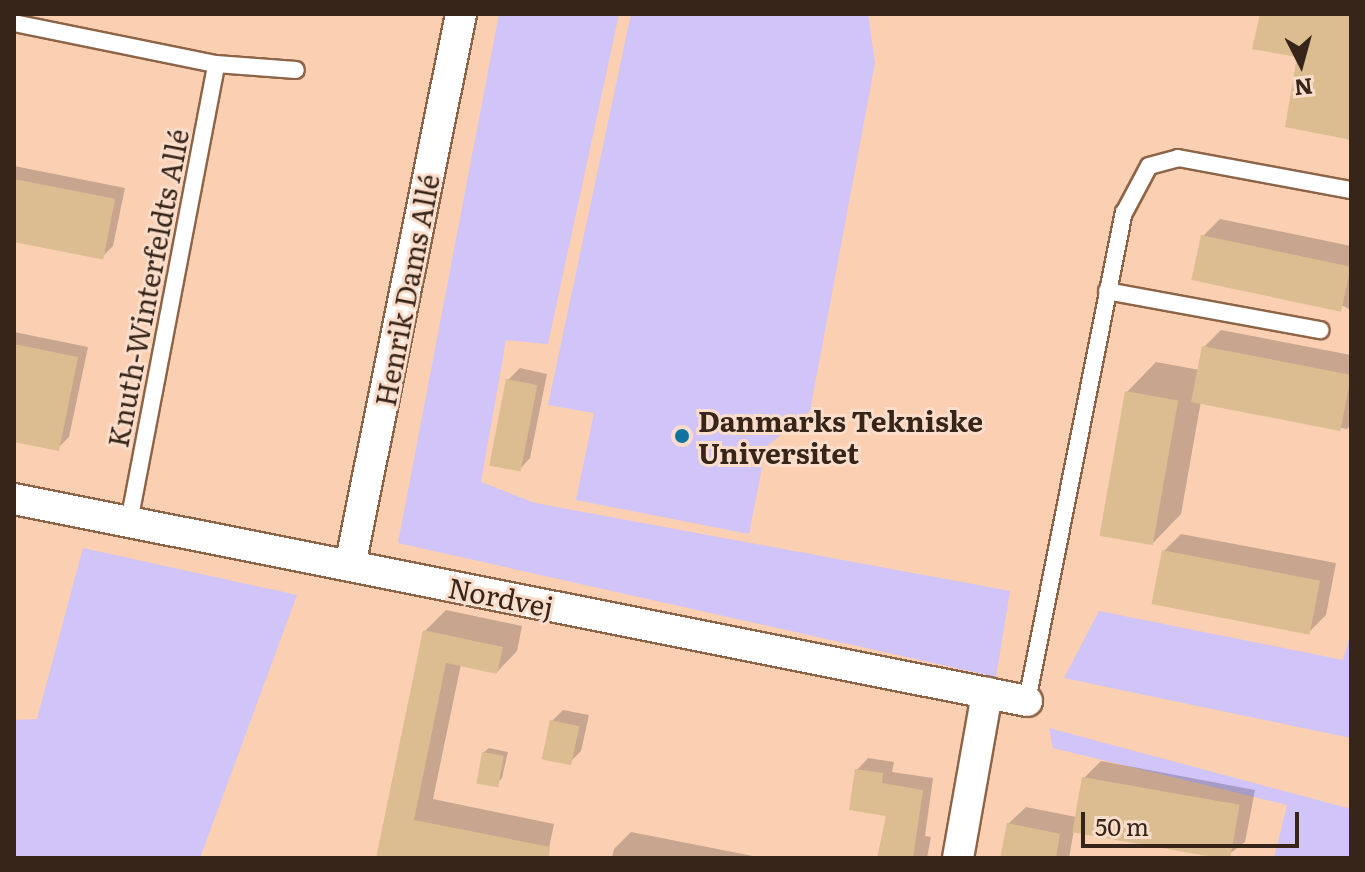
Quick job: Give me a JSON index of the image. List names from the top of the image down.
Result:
{
  "streets": {
    "street": ["Henrik Dams Allé", "Nordvej"],
    "lane": ["Knuth-Winterfeldts Allé"]
  },
  "crossings": [
    ["Knuth-Winterfeldts Allé", "Nordvej"],
    ["Henrik Dams Allé", "Nordvej"]
  ],
  "places": ["Danmarks Tekniske Universitet"],
  "scale_bar": "50 m",
  "north": "bottom"
}
